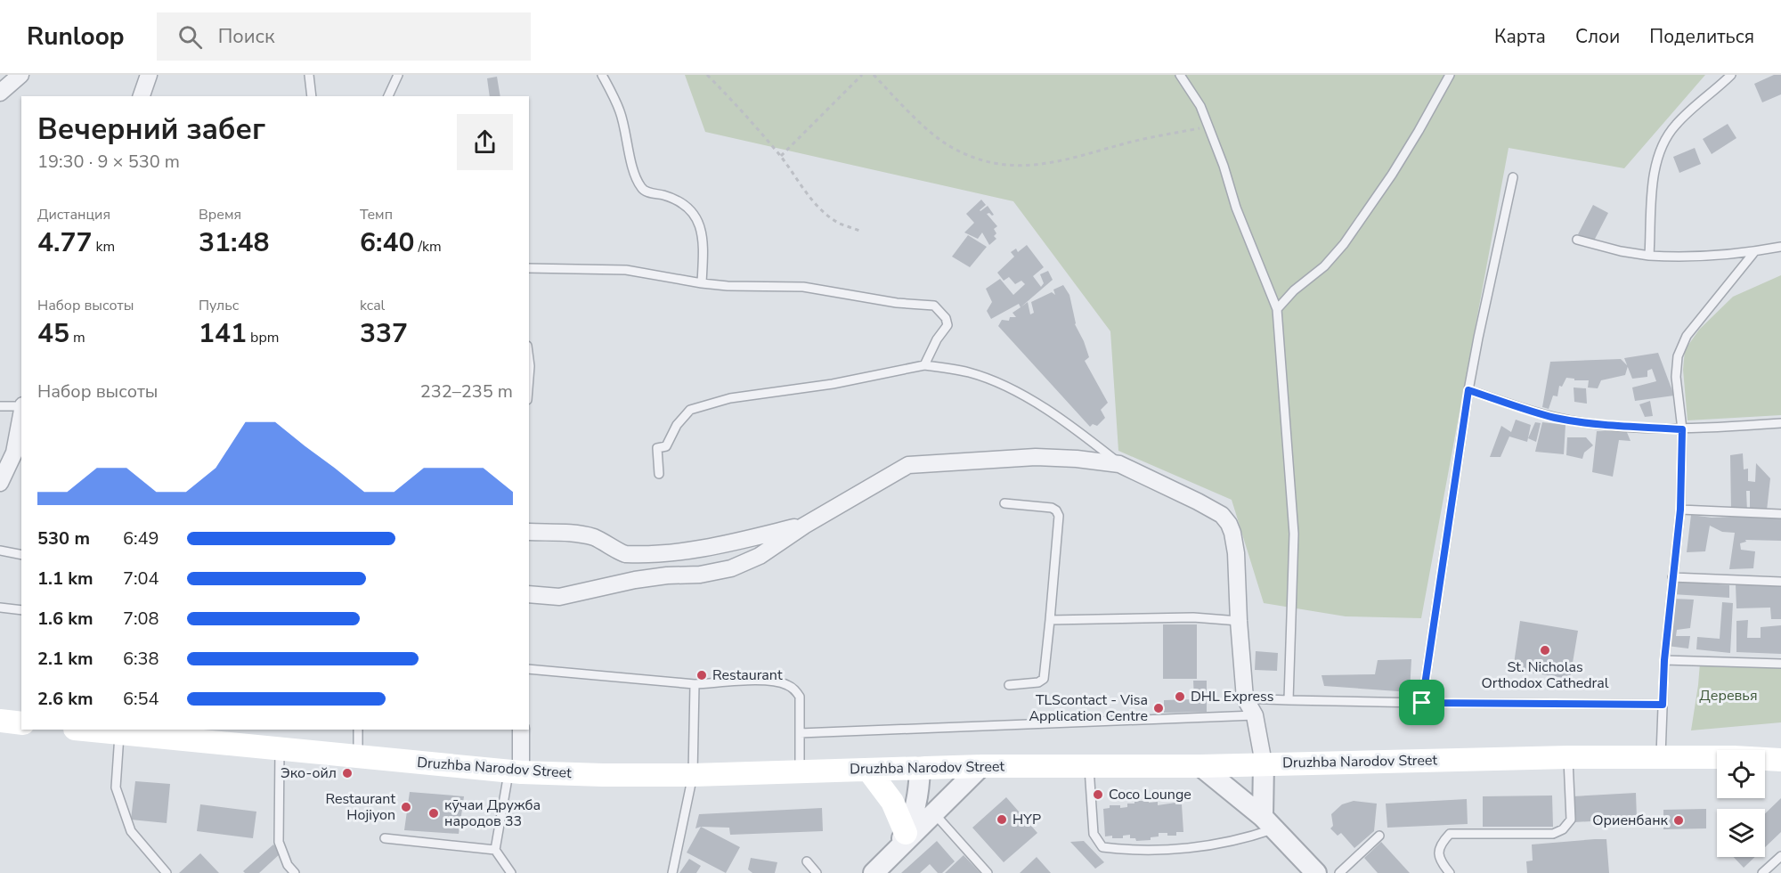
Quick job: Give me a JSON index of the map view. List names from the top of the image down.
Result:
{
  "streets": {
    "main road": ["Druzhba Narodov Street"]
  },
  "parks": ["Деревья"],
  "places": [
    "St. Nicholas Orthodox Cathedral",
    "Restaurant",
    "DHL Express",
    "TLScontact - Visa Application Centre",
    "Эко-ойл",
    "Coco Lounge",
    "Restaurant Hojiyon",
    "кӯчаи Дружба народов 33",
    "HYP",
    "Ориенбанк"
  ],
  "page": {
    "header": "Runloop",
    "search": "Поиск",
    "nav": ["Карта", "Слои", "Поделиться"],
    "heading": ["Вечерний забег", "19:30 · 9 × 530 m"],
    "stats": [
      ["Дистанция", "4.77 km"],
      ["Время", "31:48"],
      ["Темп", "6:40 /km"],
      ["Набор высоты", "45 m"],
      ["Пульс", "141 bpm"],
      ["kcal", "337"]
    ],
    "chart": ["Набор высоты", "232–235 m"],
    "list": [
      {
        "name": "530 m",
        "note": "6:49"
      },
      {
        "name": "1.1 km",
        "note": "7:04"
      },
      {
        "name": "1.6 km",
        "note": "7:08"
      },
      {
        "name": "2.1 km",
        "note": "6:38"
      },
      {
        "name": "2.6 km",
        "note": "6:54"
      }
    ]
  }
}
